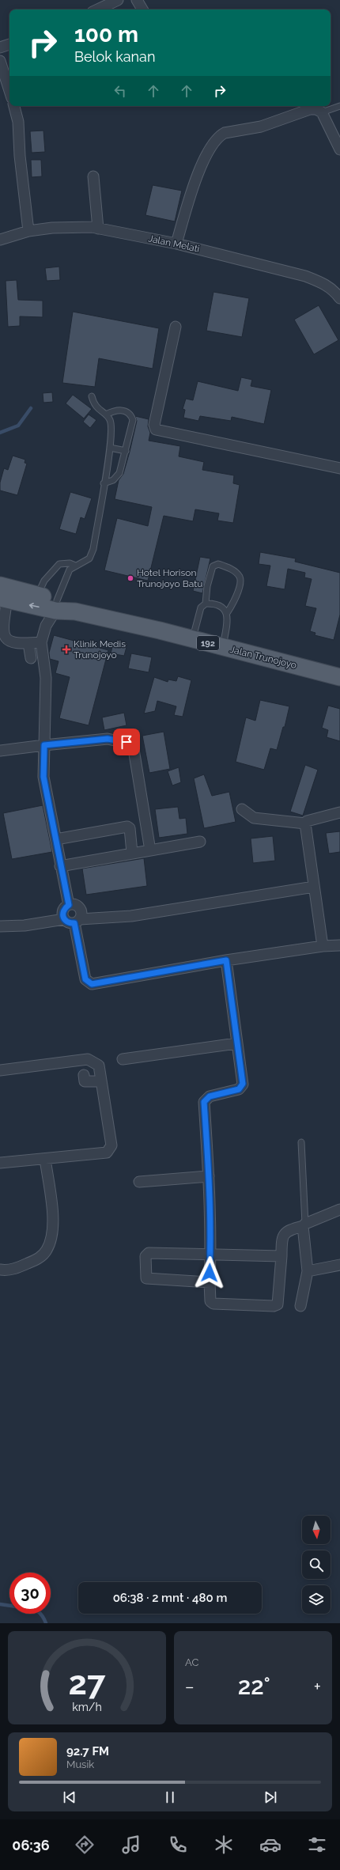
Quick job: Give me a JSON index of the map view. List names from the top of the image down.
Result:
{
  "streets": {
    "main road": ["192", "Jalan Trunojoyo"],
    "street": ["Jalan Melati"]
  },
  "places": {
    "other": ["Hotel Horison Trunojoyo Batu"],
    "health": ["Klinik Medis Trunojoyo"]
  },
  "north": "bottom",
  "page": {
    "turn": ["100 m", "Belok kanan"],
    "limit": "30",
    "trip": "06:38 · 2 mnt · 480 m",
    "tile": "AC",
    "heat": ["−", "22°", "+"],
    "song": ["92.7 FM", "Musik"],
    "tabs": "06:36",
    "gauge": ["27", "km/h"]
  }
}
